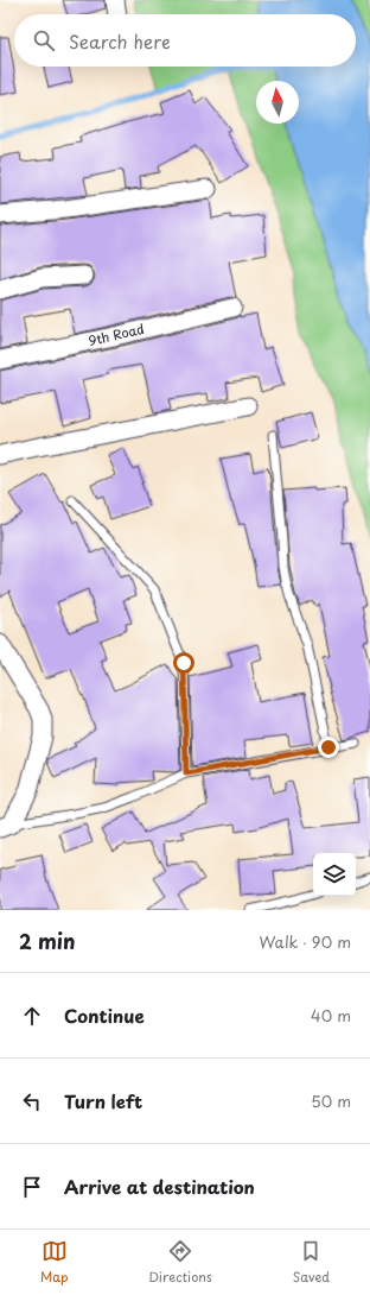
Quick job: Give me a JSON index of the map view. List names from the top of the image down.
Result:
{
  "streets": {
    "street": ["9th Road"]
  },
  "north": "top",
  "page": {
    "search": "Search here",
    "heading": ["2 min", "Walk · 90 m"],
    "list": [
      ["Continue", "40 m"],
      ["Turn left", "50 m"],
      "Arrive at destination"
    ],
    "nav": ["Map", "Directions", "Saved"]
  }
}
